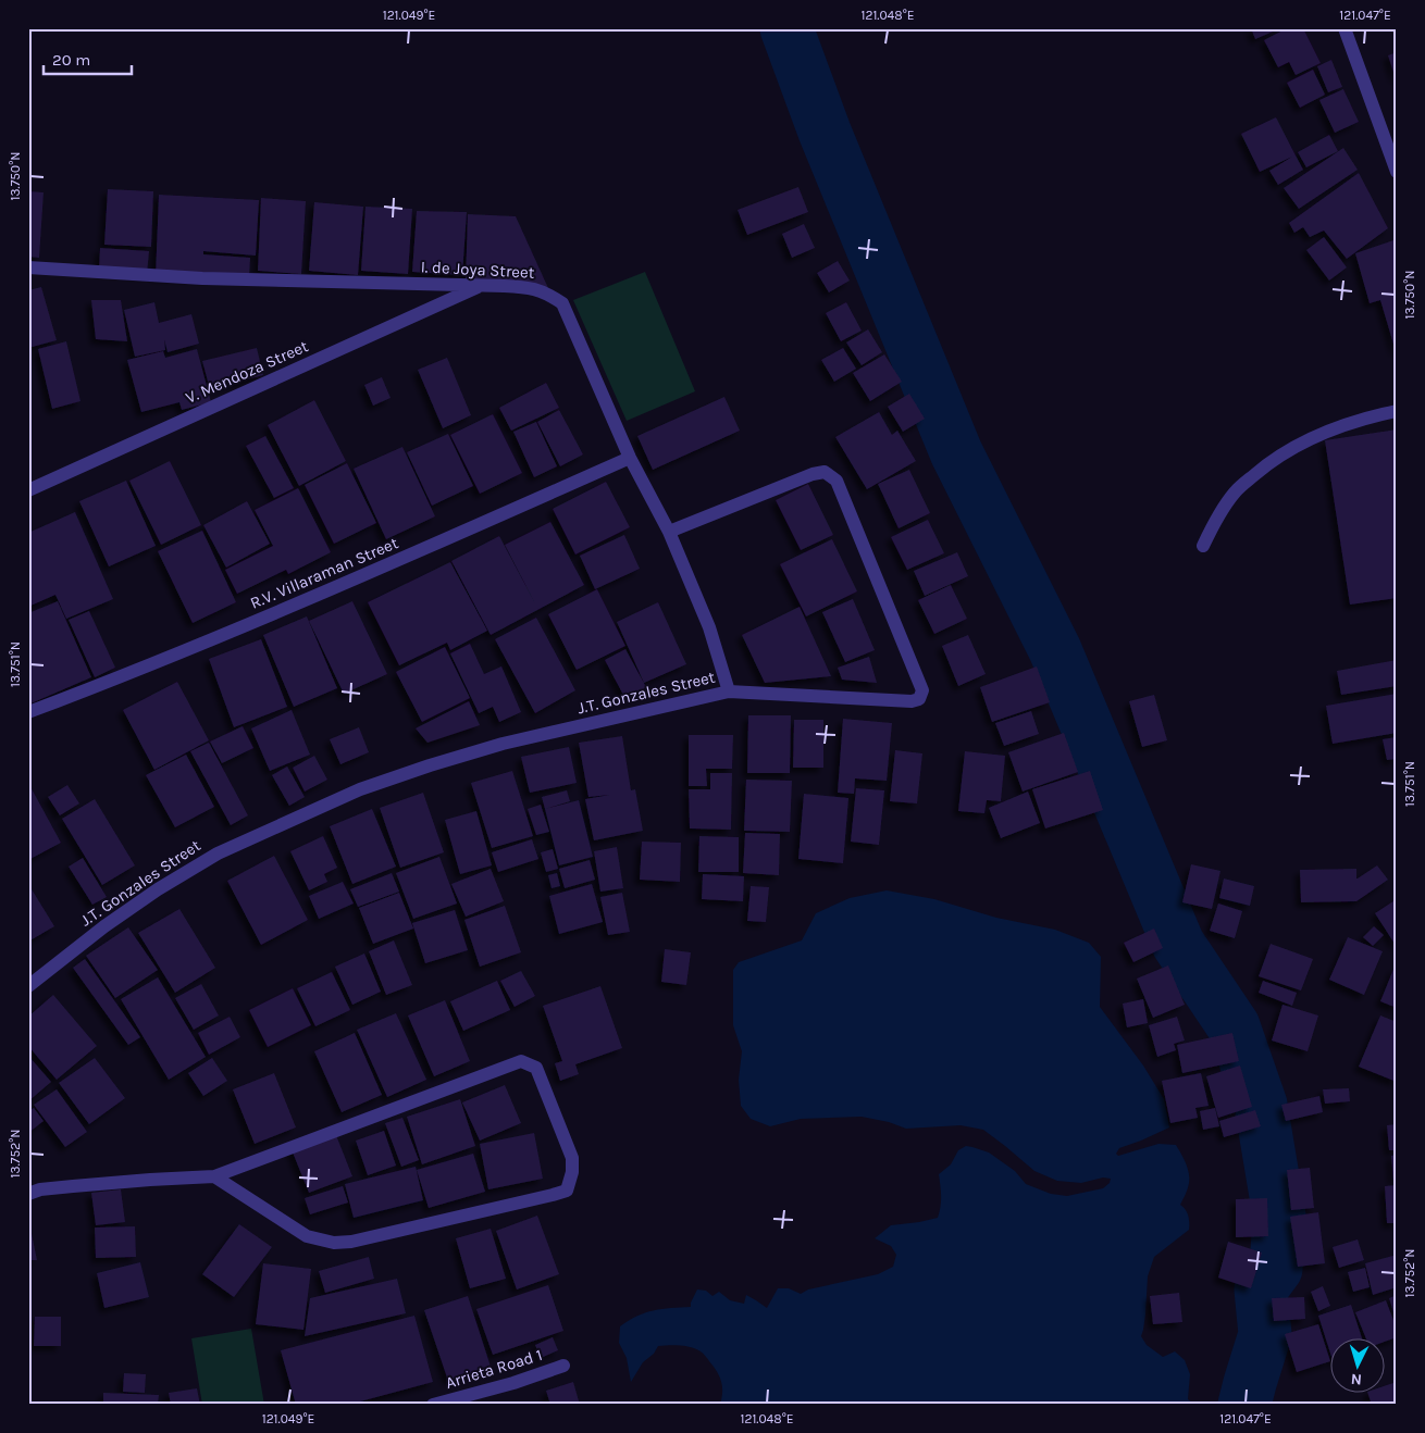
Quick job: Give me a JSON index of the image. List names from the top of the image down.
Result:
{
  "streets": {
    "street": [
      "I. de Joya Street",
      "V. Mendoza Street",
      "R.V. Villaraman Street",
      "J.T. Gonzales Street",
      "Arrieta Road 1"
    ]
  },
  "crossings": [
    ["I. de Joya Street", "V. Mendoza Street"],
    ["I. de Joya Street", "R.V. Villaraman Street"],
    ["I. de Joya Street", "J.T. Gonzales Street"]
  ],
  "scale_bar": "20 m",
  "north": "bottom",
  "coordinates": [
    "121.049°E",
    "121.048°E",
    "121.047°E",
    "13.750°N",
    "13.751°N",
    "13.752°N"
  ]
}
